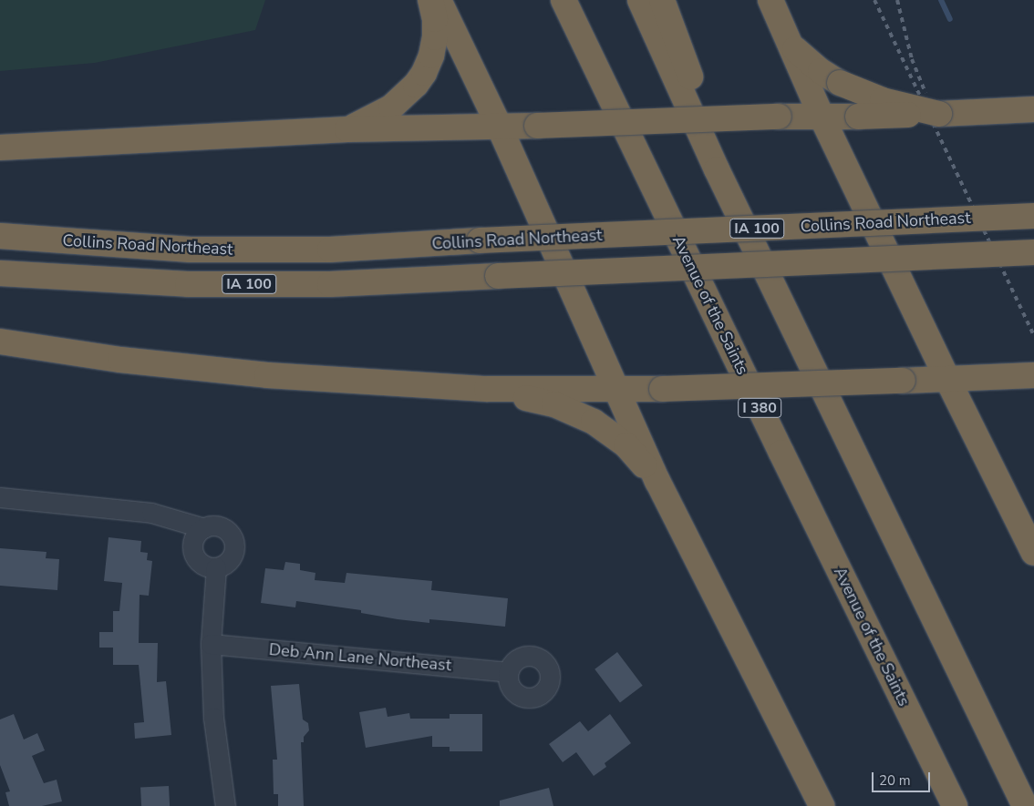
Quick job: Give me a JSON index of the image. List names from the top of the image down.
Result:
{
  "streets": {
    "highway": [
      "Collins Road Northeast",
      "IA 100",
      "Avenue of the Saints",
      "I 380"
    ],
    "street": ["Deb Ann Lane Northeast"]
  },
  "scale_bar": "20 m"
}
